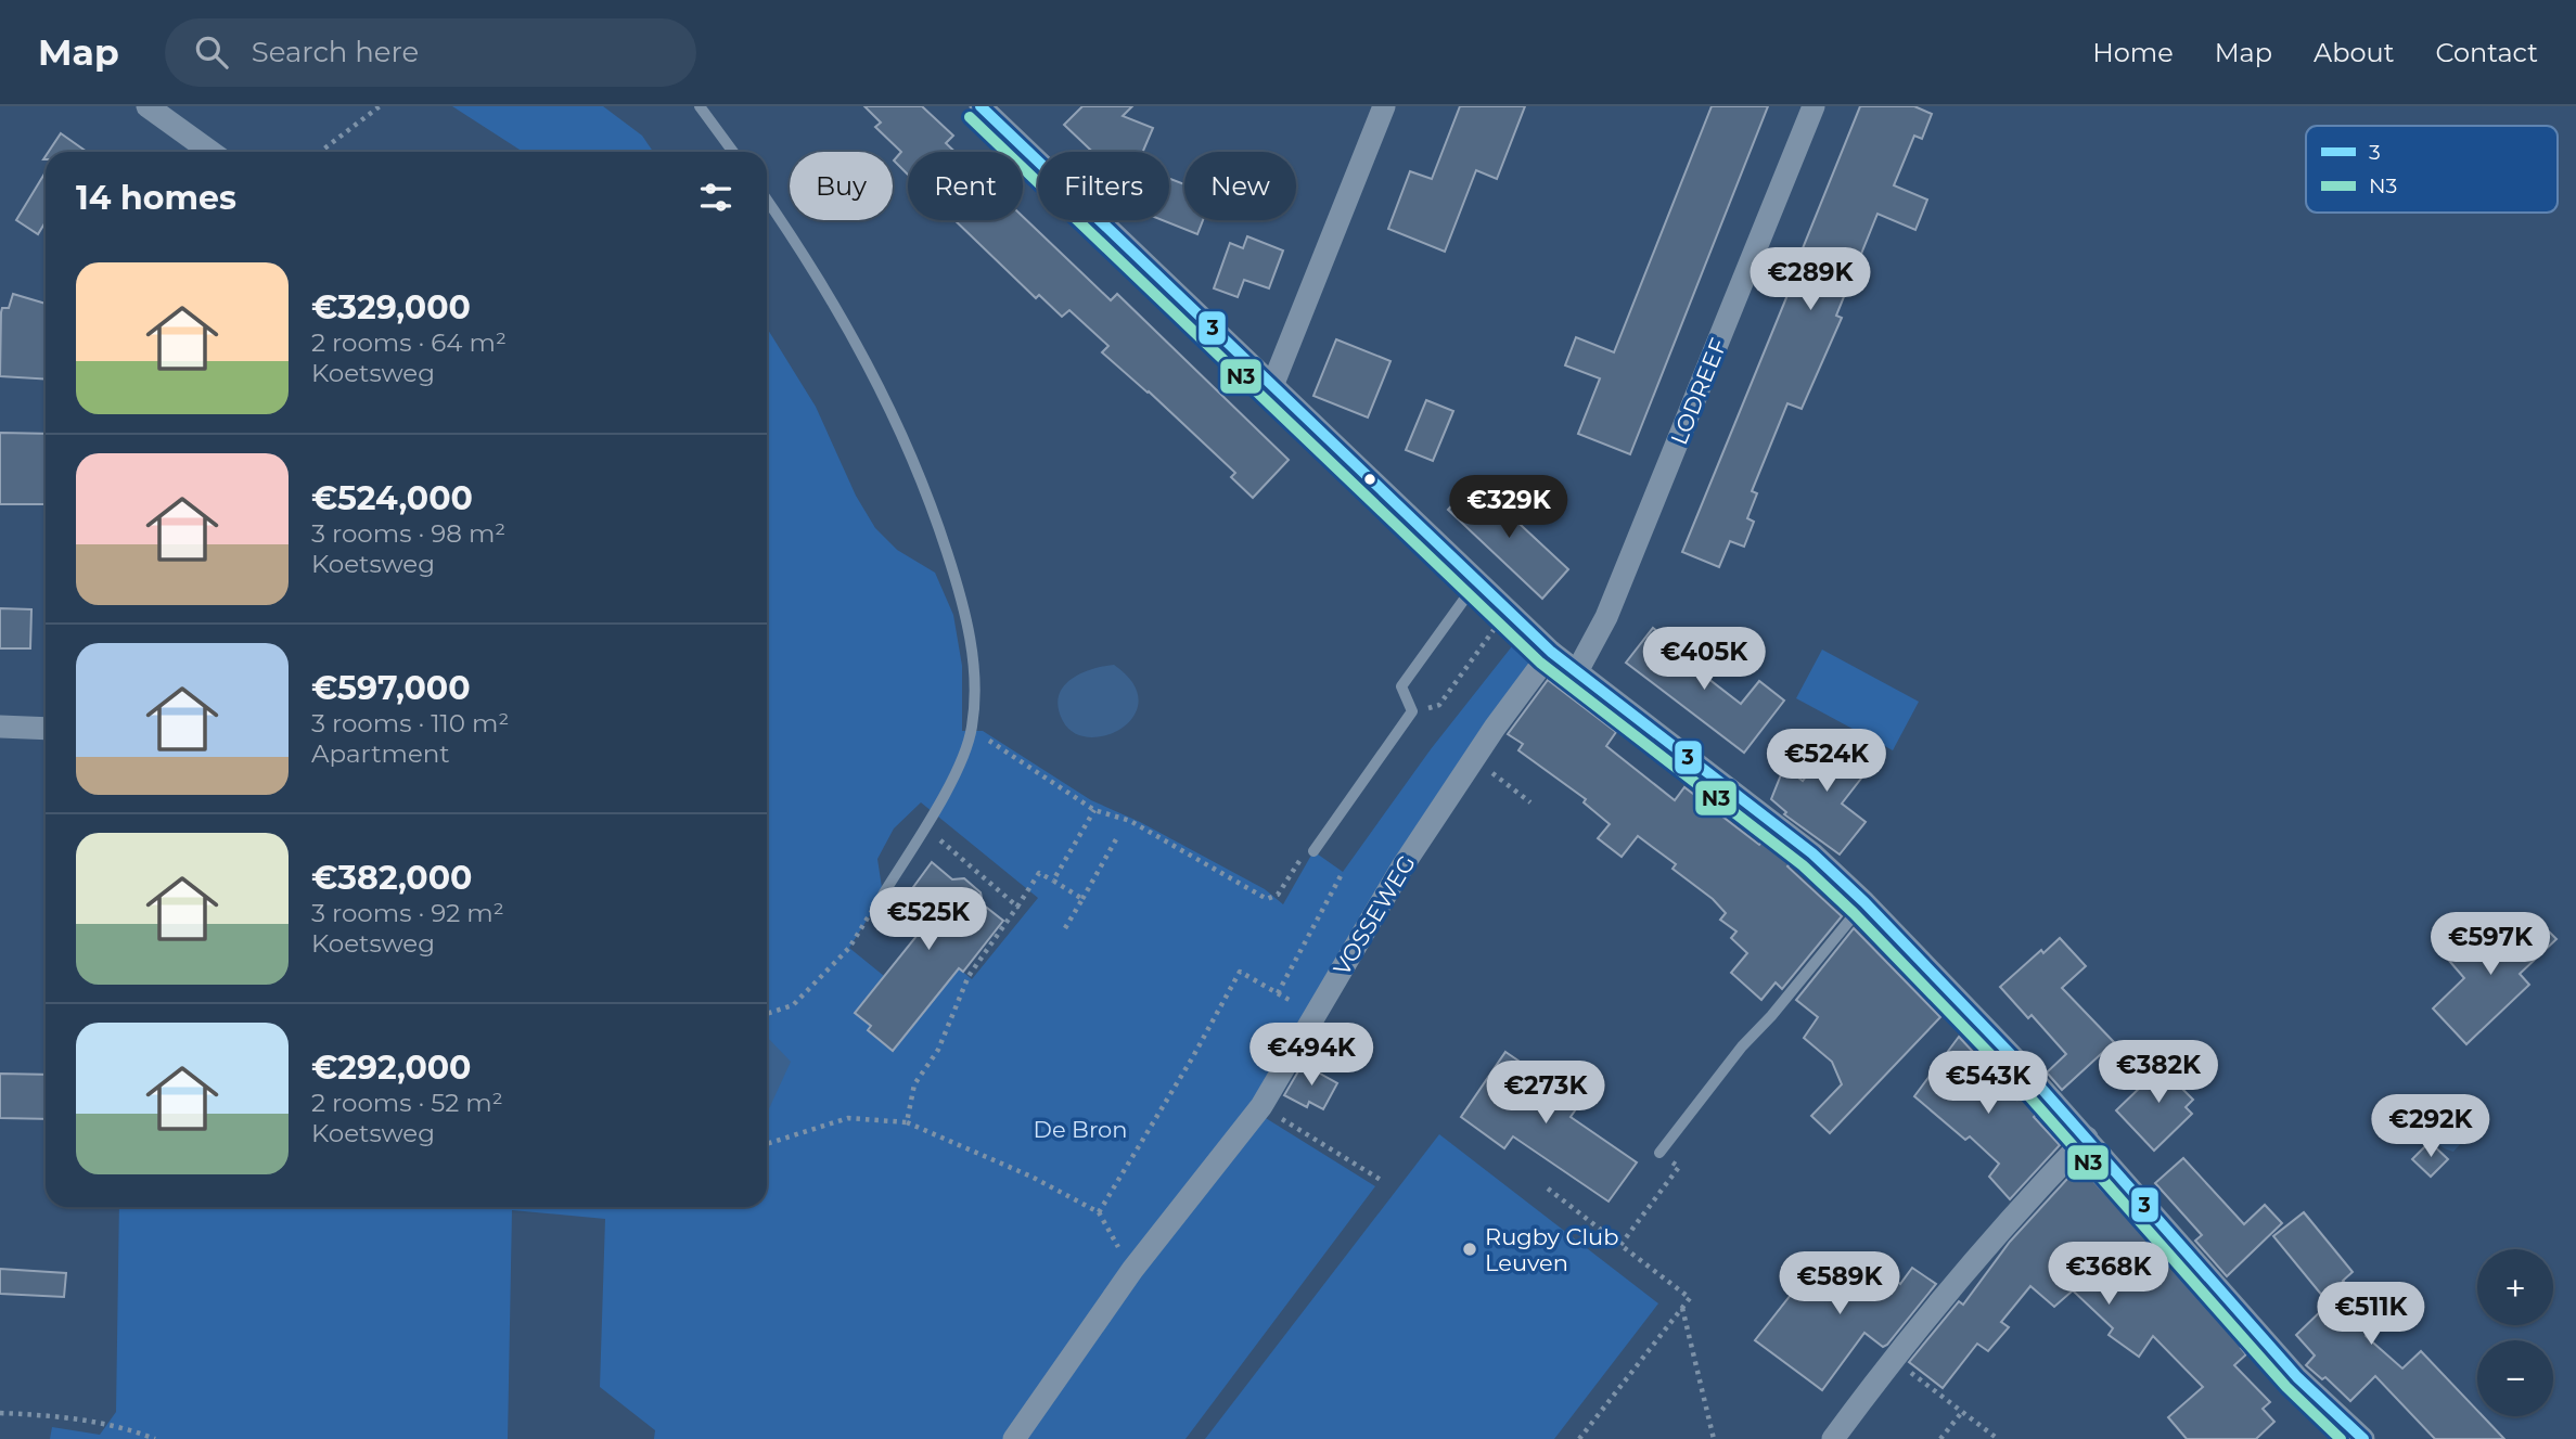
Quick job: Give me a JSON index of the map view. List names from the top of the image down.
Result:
{
  "streets": {
    "street": ["LODREEF", "VOSSEWEG"]
  },
  "parks": ["De Bron"],
  "places": ["Rugby Club Leuven"],
  "lines": ["transit line 3", "transit line N3"],
  "legend": ["3", "N3"],
  "page": {
    "header": "Map",
    "search": "Search here",
    "nav": [
      "Home",
      "Map",
      "About",
      "Contact"
    ],
    "chip": [
      "Buy",
      "Rent",
      "Filters",
      "New"
    ],
    "heading": "14 homes",
    "list": [
      {
        "name": "€329,000",
        "note": "2 rooms · 64 m² · Koetsweg"
      },
      {
        "name": "€524,000",
        "note": "3 rooms · 98 m² · Koetsweg"
      },
      {
        "name": "€597,000",
        "note": "3 rooms · 110 m² · Apartment"
      },
      {
        "name": "€382,000",
        "note": "3 rooms · 92 m² · Koetsweg"
      },
      {
        "name": "€292,000",
        "note": "2 rooms · 52 m² · Koetsweg"
      }
    ],
    "price": [
      "€289K",
      "€329K",
      "€405K",
      "€524K",
      "€525K",
      "€597K",
      "€494K",
      "€382K",
      "€543K",
      "€273K",
      "€292K",
      "€368K",
      "€589K",
      "€511K"
    ],
    "map_buttons": ["+", "−"]
  }
}
